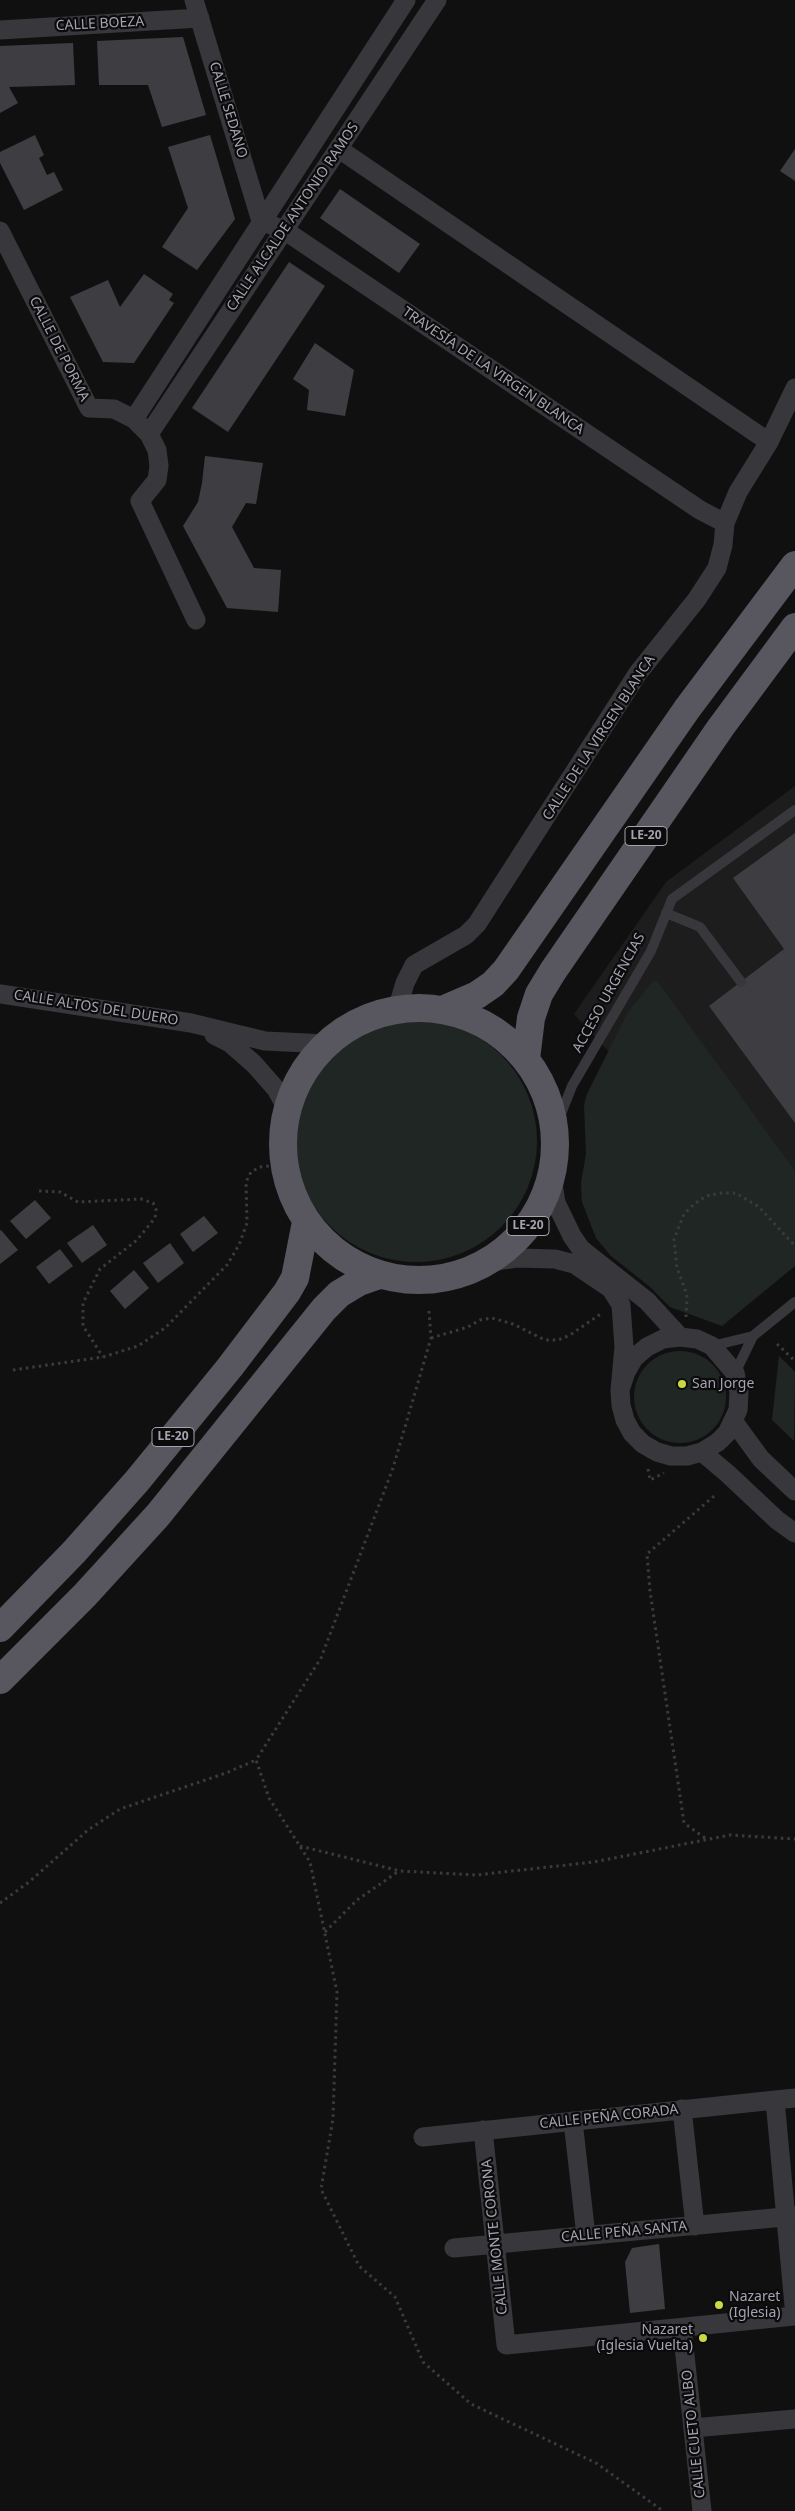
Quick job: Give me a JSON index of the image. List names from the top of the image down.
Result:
{
  "streets": {
    "highway": ["LE-20"],
    "street": [
      "CALLE BOEZA",
      "CALLE SEDANO",
      "CALLE ALCALDE ANTONIO RAMOS",
      "CALLE DE PORMA",
      "TRAVESÍA DE LA VIRGEN BLANCA",
      "CALLE DE LA VIRGEN BLANCA",
      "CALLE ALTOS DEL DUERO",
      "CALLE PEÑA CORADA",
      "CALLE PEÑA SANTA",
      "CALLE MONTE CORONA",
      "CALLE CUETO ALBO"
    ],
    "lane": ["ACCESO URGENCIAS"]
  },
  "crossings": [
    ["CALLE BOEZA", "CALLE SEDANO"],
    ["CALLE SEDANO", "CALLE ALCALDE ANTONIO RAMOS"],
    ["CALLE SEDANO", "TRAVESÍA DE LA VIRGEN BLANCA"],
    ["CALLE ALCALDE ANTONIO RAMOS", "CALLE DE PORMA"],
    ["CALLE ALCALDE ANTONIO RAMOS", "TRAVESÍA DE LA VIRGEN BLANCA"],
    ["TRAVESÍA DE LA VIRGEN BLANCA", "CALLE DE LA VIRGEN BLANCA"],
    ["CALLE DE LA VIRGEN BLANCA", "LE-20"],
    ["LE-20", "ACCESO URGENCIAS"],
    ["LE-20", "CALLE ALTOS DEL DUERO"],
    ["CALLE PEÑA CORADA", "CALLE MONTE CORONA"],
    ["CALLE PEÑA SANTA", "CALLE MONTE CORONA"],
    ["CALLE MONTE CORONA", "CALLE CUETO ALBO"]
  ],
  "places": ["San Jorge", "Nazaret (Iglesia)", "Nazaret (Iglesia Vuelta)"]
}
